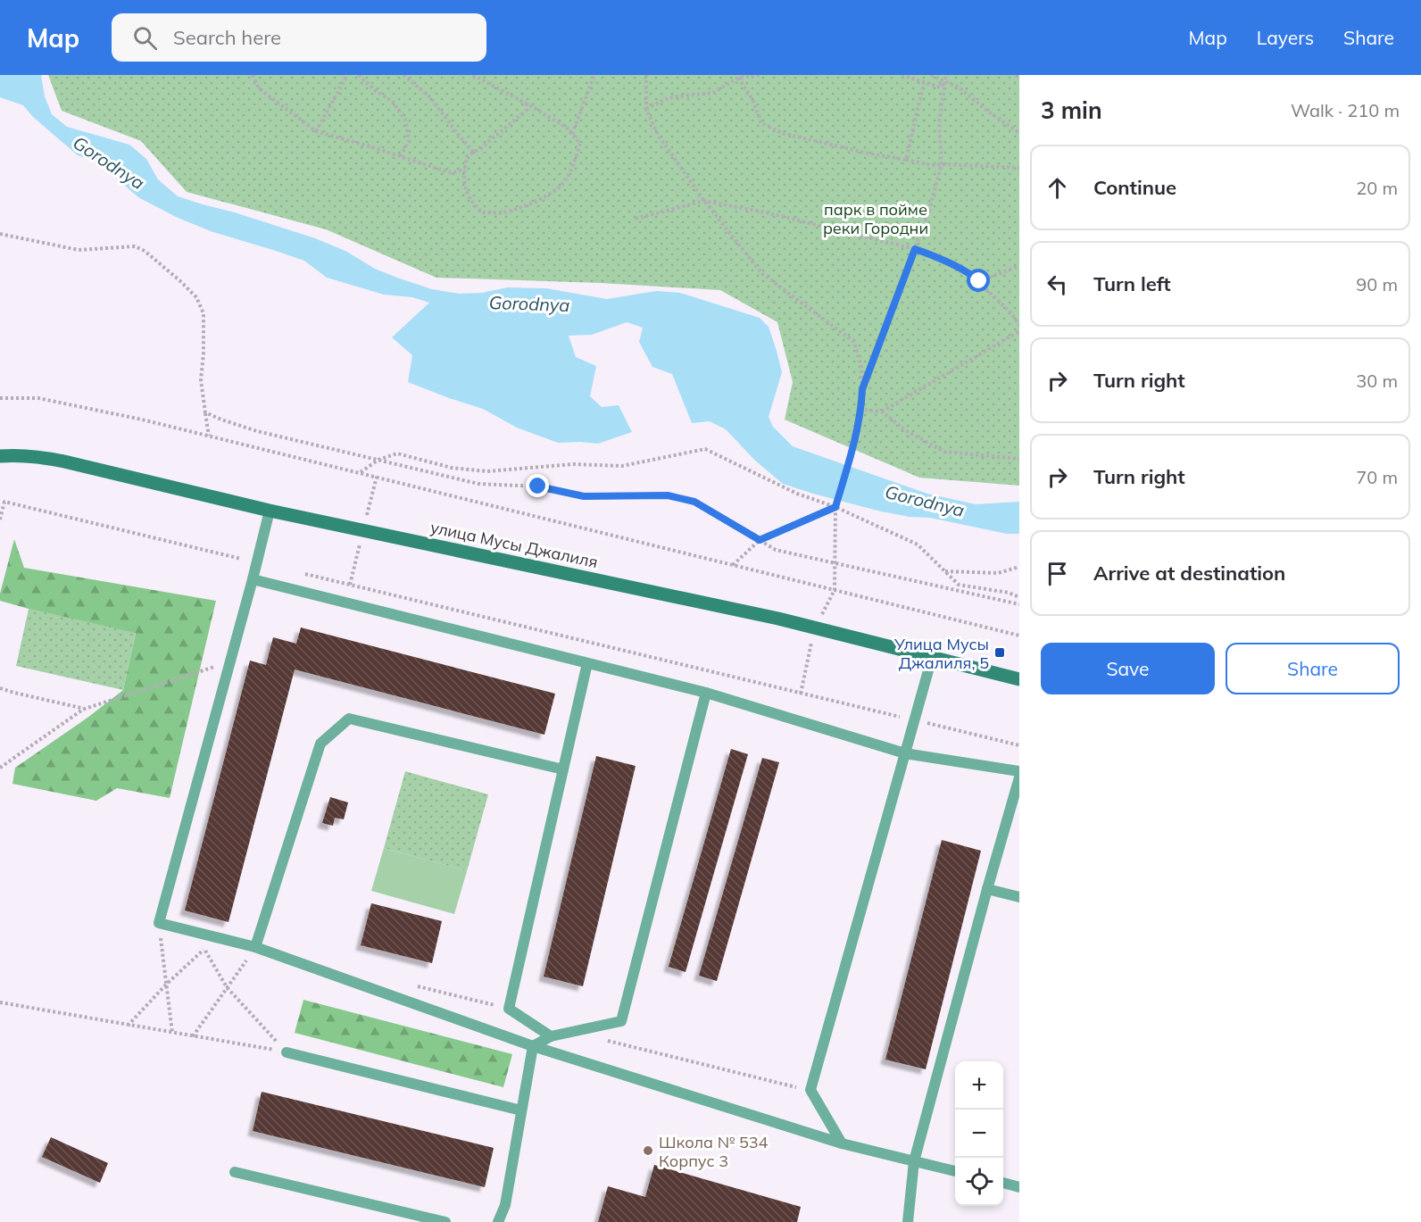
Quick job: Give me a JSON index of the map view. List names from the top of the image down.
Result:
{
  "streets": {
    "main road": ["улица Мусы Джалиля"]
  },
  "water": ["Gorodnya"],
  "parks": ["парк в пойме реки Городни"],
  "places": {
    "transit": ["Улица Мусы Джалиля, 5"],
    "other": ["Школа № 534 Корпус 3"]
  },
  "page": {
    "header": "Map",
    "search": "Search here",
    "nav": ["Map", "Layers", "Share"],
    "heading": ["3 min", "Walk · 210 m"],
    "list": [
      ["Continue", "20 m"],
      ["Turn left", "90 m"],
      ["Turn right", "30 m"],
      ["Turn right", "70 m"],
      "Arrive at destination"
    ],
    "buttons": ["Save", "Share"],
    "map_buttons": ["+", "−"]
  }
}
